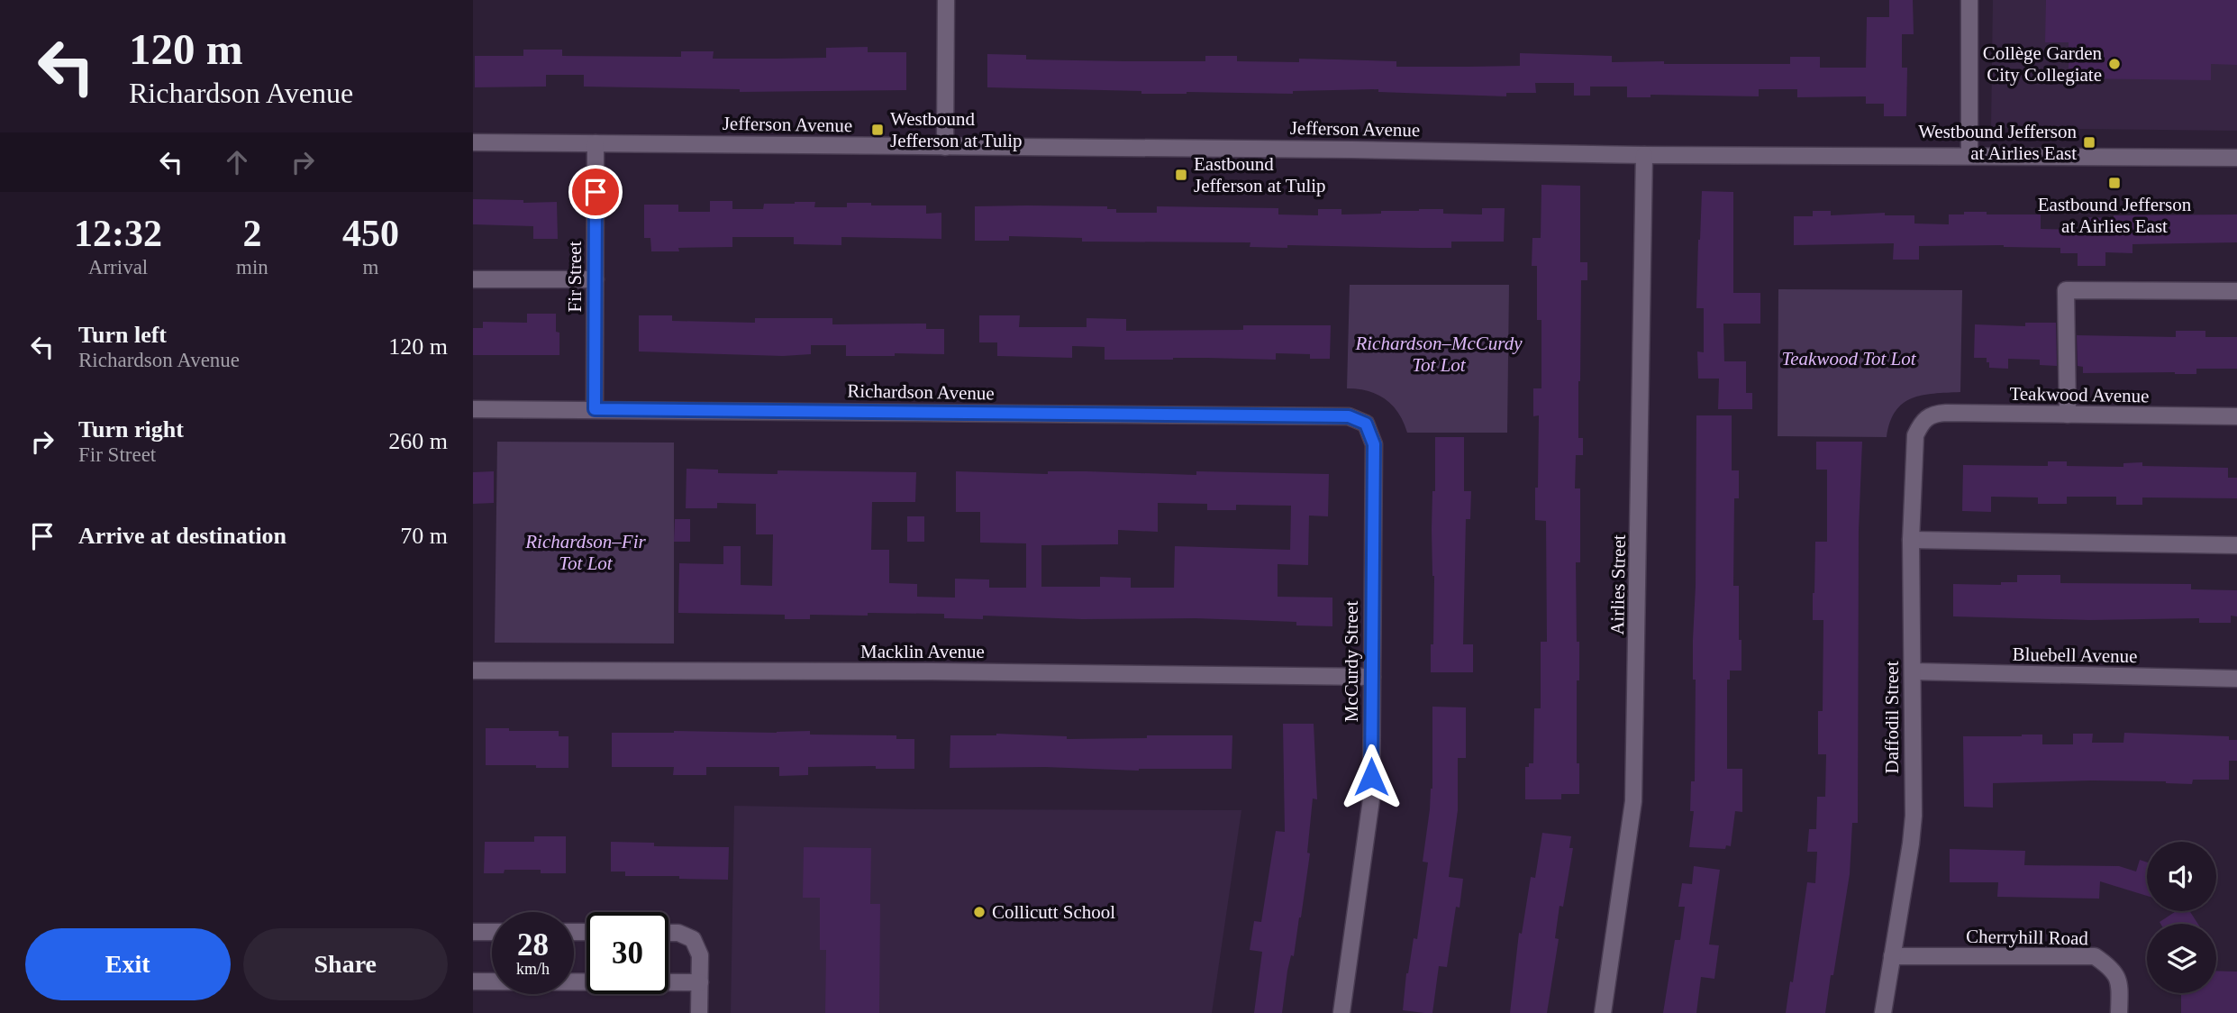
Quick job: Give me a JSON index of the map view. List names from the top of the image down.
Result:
{
  "streets": {
    "street": [
      "Jefferson Avenue",
      "Fir Street",
      "Richardson Avenue",
      "Teakwood Avenue",
      "Airlies Street",
      "Macklin Avenue",
      "Bluebell Avenue",
      "McCurdy Street",
      "Daffodil Street",
      "Cherryhill Road"
    ]
  },
  "crossings": [
    ["Jefferson Avenue", "Fir Street"],
    ["Jefferson Avenue", "Airlies Street"],
    ["Fir Street", "Richardson Avenue"],
    ["Richardson Avenue", "McCurdy Street"],
    ["Teakwood Avenue", "Daffodil Street"],
    ["Macklin Avenue", "McCurdy Street"],
    ["Bluebell Avenue", "Daffodil Street"],
    ["Daffodil Street", "Cherryhill Road"]
  ],
  "parks": ["Richardson–McCurdy Tot Lot", "Teakwood Tot Lot", "Richardson–Fir Tot Lot"],
  "places": {
    "other": ["Collège Garden City Collegiate", "Collicutt School"],
    "transit": [
      "Westbound Jefferson at Tulip",
      "Westbound Jefferson at Airlies East",
      "Eastbound Jefferson at Tulip",
      "Eastbound Jefferson at Airlies East"
    ]
  },
  "page": {
    "turn": ["120 m", "Richardson Avenue"],
    "eta": [
      "12:32",
      "Arrival",
      "2",
      "min",
      "450",
      "m"
    ],
    "list": [
      {
        "name": "Turn left",
        "note": "Richardson Avenue",
        "value": "120 m"
      },
      {
        "name": "Turn right",
        "note": "Fir Street",
        "value": "260 m"
      },
      {
        "name": "Arrive at destination",
        "value": "70 m"
      }
    ],
    "speed": "28 km/h",
    "limit": "30",
    "buttons": ["Exit", "Share"]
  }
}
